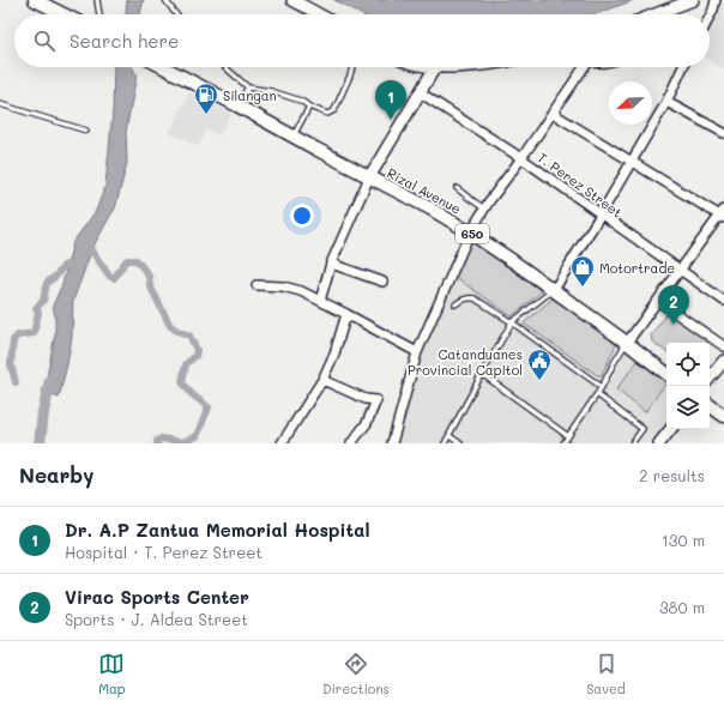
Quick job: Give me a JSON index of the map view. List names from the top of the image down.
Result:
{
  "streets": {
    "main road": ["Rizal Avenue", "650"],
    "street": ["T. Perez Street"]
  },
  "places": {
    "fuel station": ["Silangan"],
    "shop": ["Motortrade"],
    "public building": ["Catanduanes Provincial Capitol"]
  },
  "north": "bottom left",
  "page": {
    "search": "Search here",
    "pins": ["1", "2"],
    "heading": ["Nearby", "2 results"],
    "list": [
      {
        "mark": "1",
        "name": "Dr. A.P Zantua Memorial Hospital",
        "note": "Hospital · T. Perez Street",
        "value": "130 m"
      },
      {
        "mark": "2",
        "name": "Virac Sports Center",
        "note": "Sports · J. Aldea Street",
        "value": "380 m"
      }
    ],
    "nav": ["Map", "Directions", "Saved"]
  }
}
